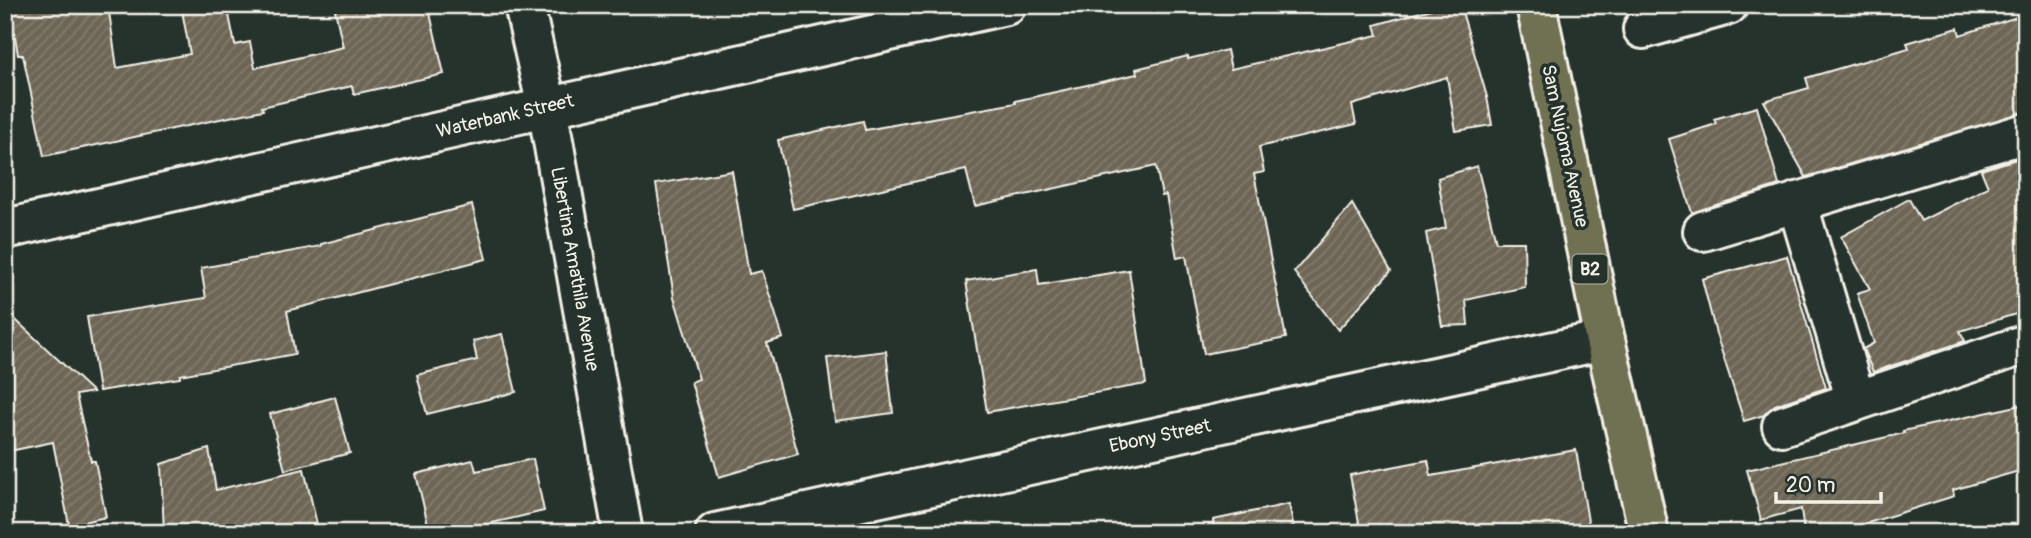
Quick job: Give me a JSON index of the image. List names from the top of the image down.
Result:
{
  "streets": {
    "highway": ["Sam Nujoma Avenue", "B2"],
    "street": ["Waterbank Street", "Libertina Amathila Avenue", "Ebony Street"]
  },
  "crossings": [
    ["Waterbank Street", "Libertina Amathila Avenue"],
    ["Sam Nujoma Avenue", "Ebony Street"]
  ],
  "scale_bar": "20 m"
}
